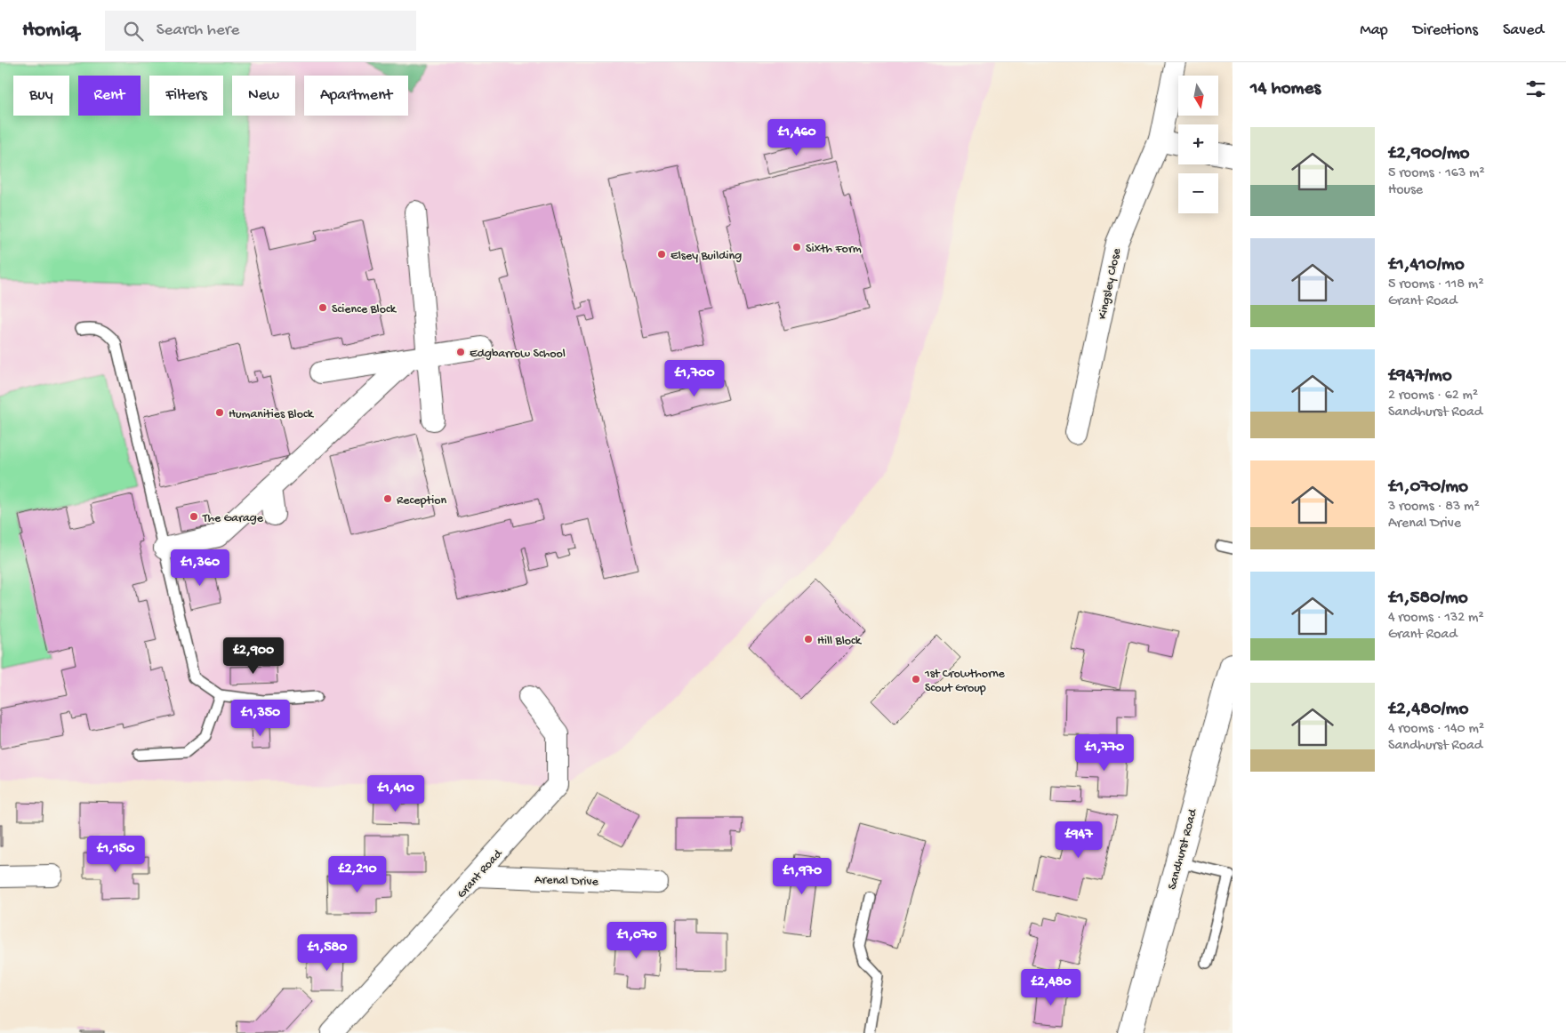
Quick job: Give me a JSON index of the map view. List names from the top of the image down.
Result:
{
  "streets": {
    "street": [
      "Kingsley Close",
      "Sandhurst Road",
      "Grant Road",
      "Arenal Drive"
    ]
  },
  "crossings": [
    ["Grant Road", "Arenal Drive"]
  ],
  "places": [
    "Sixth Form",
    "Elsey Building",
    "Science Block",
    "Edgbarrow School",
    "Humanities Block",
    "Reception",
    "The Garage",
    "Hill Block",
    "1st Crowthorne Scout Group"
  ],
  "north": "bottom",
  "page": {
    "header": "Homiq",
    "search": "Search here",
    "nav": ["Map", "Directions", "Saved"],
    "heading": "14 homes",
    "map_buttons": ["+", "−"],
    "chip": [
      "Buy",
      "Rent",
      "Filters",
      "New",
      "Apartment"
    ],
    "list": [
      {
        "name": "£2,900/mo",
        "note": "5 rooms · 163 m² · House"
      },
      {
        "name": "£1,410/mo",
        "note": "5 rooms · 118 m² · Grant Road"
      },
      {
        "name": "£947/mo",
        "note": "2 rooms · 62 m² · Sandhurst Road"
      },
      {
        "name": "£1,070/mo",
        "note": "3 rooms · 83 m² · Arenal Drive"
      },
      {
        "name": "£1,580/mo",
        "note": "4 rooms · 132 m² · Grant Road"
      },
      {
        "name": "£2,480/mo",
        "note": "4 rooms · 140 m² · Sandhurst Road"
      }
    ],
    "price": [
      "£1,460",
      "£1,700",
      "£1,360",
      "£2,900",
      "£1,350",
      "£1,770",
      "£1,410",
      "£947",
      "£1,150",
      "£2,210",
      "£1,970",
      "£1,070",
      "£1,580",
      "£2,480"
    ]
  }
}
